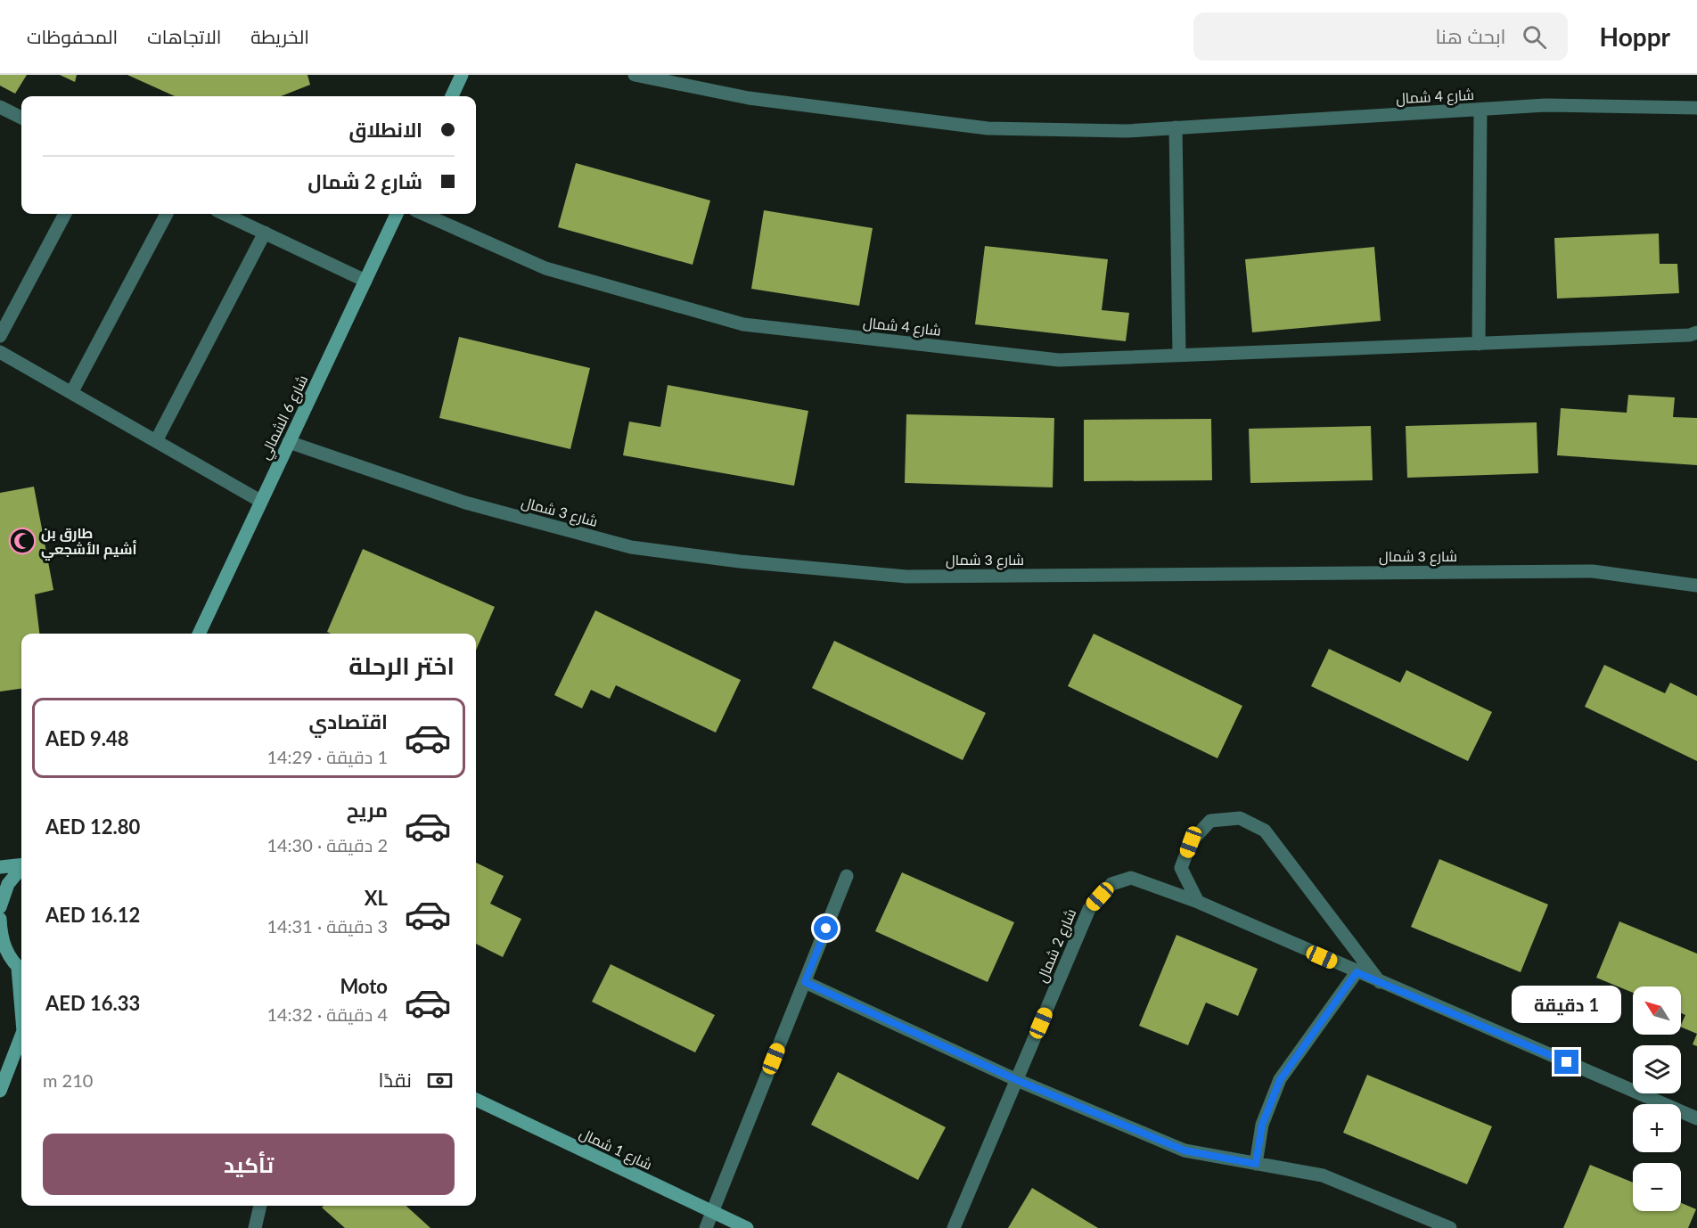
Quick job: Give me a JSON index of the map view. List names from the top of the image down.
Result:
{
  "streets": {
    "street": [
      "شارع 4 شمال",
      "شارع 6 الشمالي",
      "شارع 3 شمال",
      "شارع 2 شمال",
      "شارع 1 شمال"
    ]
  },
  "crossings": [
    ["شارع 6 الشمالي", "شارع 3 شمال"]
  ],
  "places": {
    "mosque": ["طارق بن أشيم الأشجعي"]
  },
  "north": "top left",
  "page": {
    "header": "Hoppr",
    "search": "ابحث هنا",
    "nav": ["الخريطة", "الاتجاهات", "المحفوظات"],
    "banner": ["الانطلاق", "شارع 2 شمال"],
    "heading": "اختر الرحلة",
    "list": [
      {
        "name": "اقتصادي",
        "note": "1 دقيقة · 14:29",
        "value": "AED 9.48"
      },
      {
        "name": "مريح",
        "note": "2 دقيقة · 14:30",
        "value": "AED 12.80"
      },
      {
        "name": "XL",
        "note": "3 دقيقة · 14:31",
        "value": "AED 16.12"
      },
      {
        "name": "Moto",
        "note": "4 دقيقة · 14:32",
        "value": "AED 16.33"
      }
    ],
    "bubble": "1 دقيقة",
    "map_buttons": ["+", "−"],
    "pay": ["نقدًا", "210 m"],
    "buttons": "تأكيد"
  }
}
